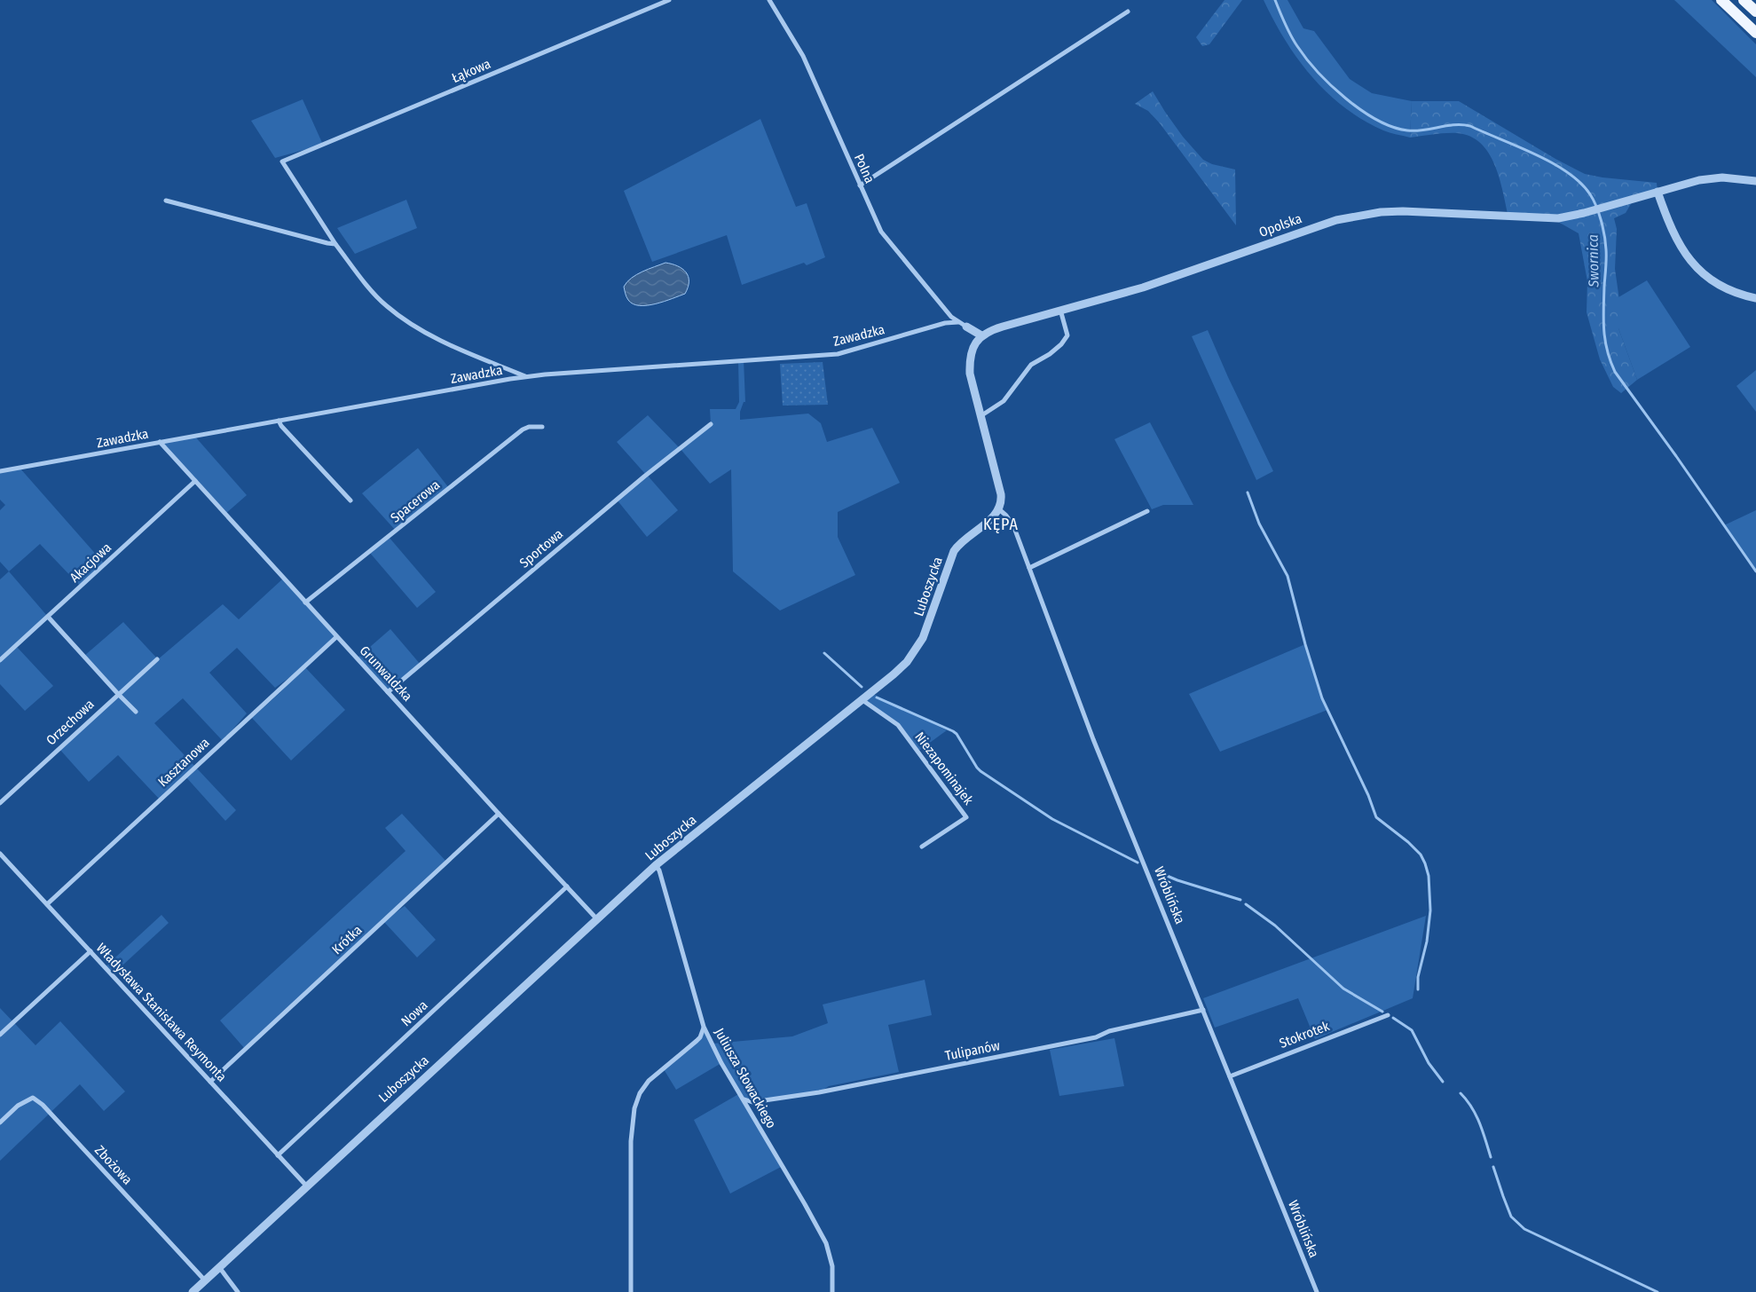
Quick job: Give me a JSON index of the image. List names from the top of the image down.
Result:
{
  "streets": {
    "street": [
      "Łąkowa",
      "Polna",
      "Opolska",
      "Zawadzka",
      "Spacerowa",
      "Sportowa",
      "Akacjowa",
      "Luboszycka",
      "Grunwaldzka",
      "Orzechowa",
      "Kasztanowa",
      "Niezapominajek",
      "Wróblińska",
      "Krótka",
      "Władysława Stanisława Reymonta",
      "Nowa",
      "Stokrotek",
      "Tulipanów",
      "Juliusza Słowackiego",
      "Zbożowa"
    ]
  },
  "crossings": [
    ["Polna", "Zawadzka"],
    ["Zawadzka", "Grunwaldzka"],
    ["Spacerowa", "Grunwaldzka"],
    ["Sportowa", "Grunwaldzka"],
    ["Akacjowa", "Grunwaldzka"],
    ["Luboszycka", "Grunwaldzka"],
    ["Luboszycka", "Niezapominajek"],
    ["Luboszycka", "Wróblińska"],
    ["Luboszycka", "Władysława Stanisława Reymonta"],
    ["Luboszycka", "Juliusza Słowackiego"],
    ["Luboszycka", "Zbożowa"],
    ["Grunwaldzka", "Kasztanowa"],
    ["Grunwaldzka", "Krótka"],
    ["Grunwaldzka", "Nowa"],
    ["Kasztanowa", "Władysława Stanisława Reymonta"],
    ["Wróblińska", "Stokrotek"],
    ["Wróblińska", "Tulipanów"],
    ["Krótka", "Władysława Stanisława Reymonta"],
    ["Władysława Stanisława Reymonta", "Nowa"],
    ["Tulipanów", "Juliusza Słowackiego"]
  ],
  "districts": ["KĘPA"],
  "water": ["Swornica"]
}
